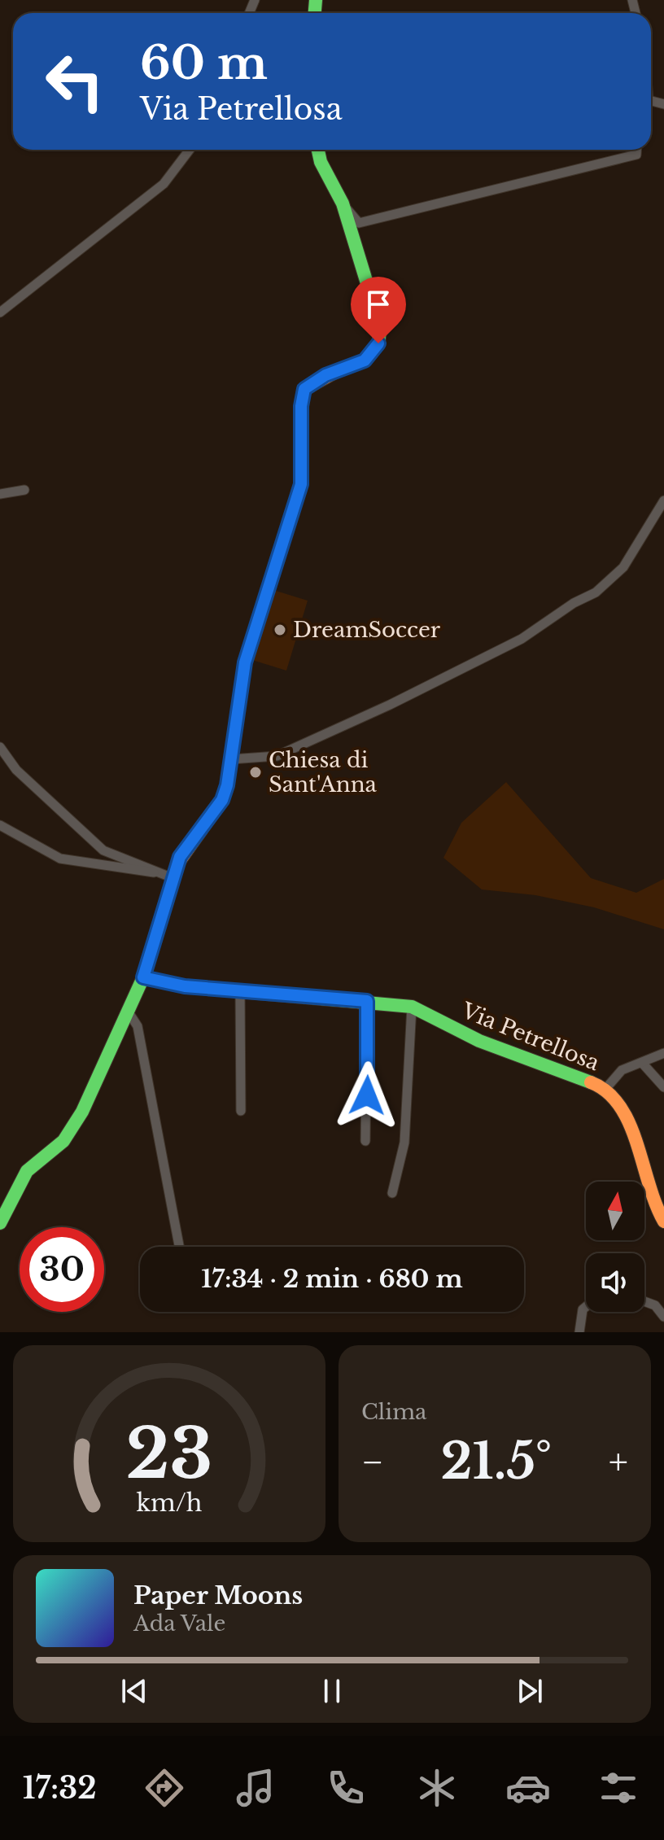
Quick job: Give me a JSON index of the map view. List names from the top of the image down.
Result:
{
  "streets": {
    "street": ["Via Petrellosa"]
  },
  "places": ["DreamSoccer", "Chiesa di Sant'Anna"],
  "north": "top",
  "page": {
    "turn": ["60 m", "Via Petrellosa"],
    "limit": "30",
    "trip": "17:34 · 2 min · 680 m",
    "tile": "Clima",
    "heat": ["−", "21.5°", "+"],
    "song": ["Paper Moons", "Ada Vale"],
    "tabs": "17:32",
    "gauge": ["23", "km/h"]
  }
}
